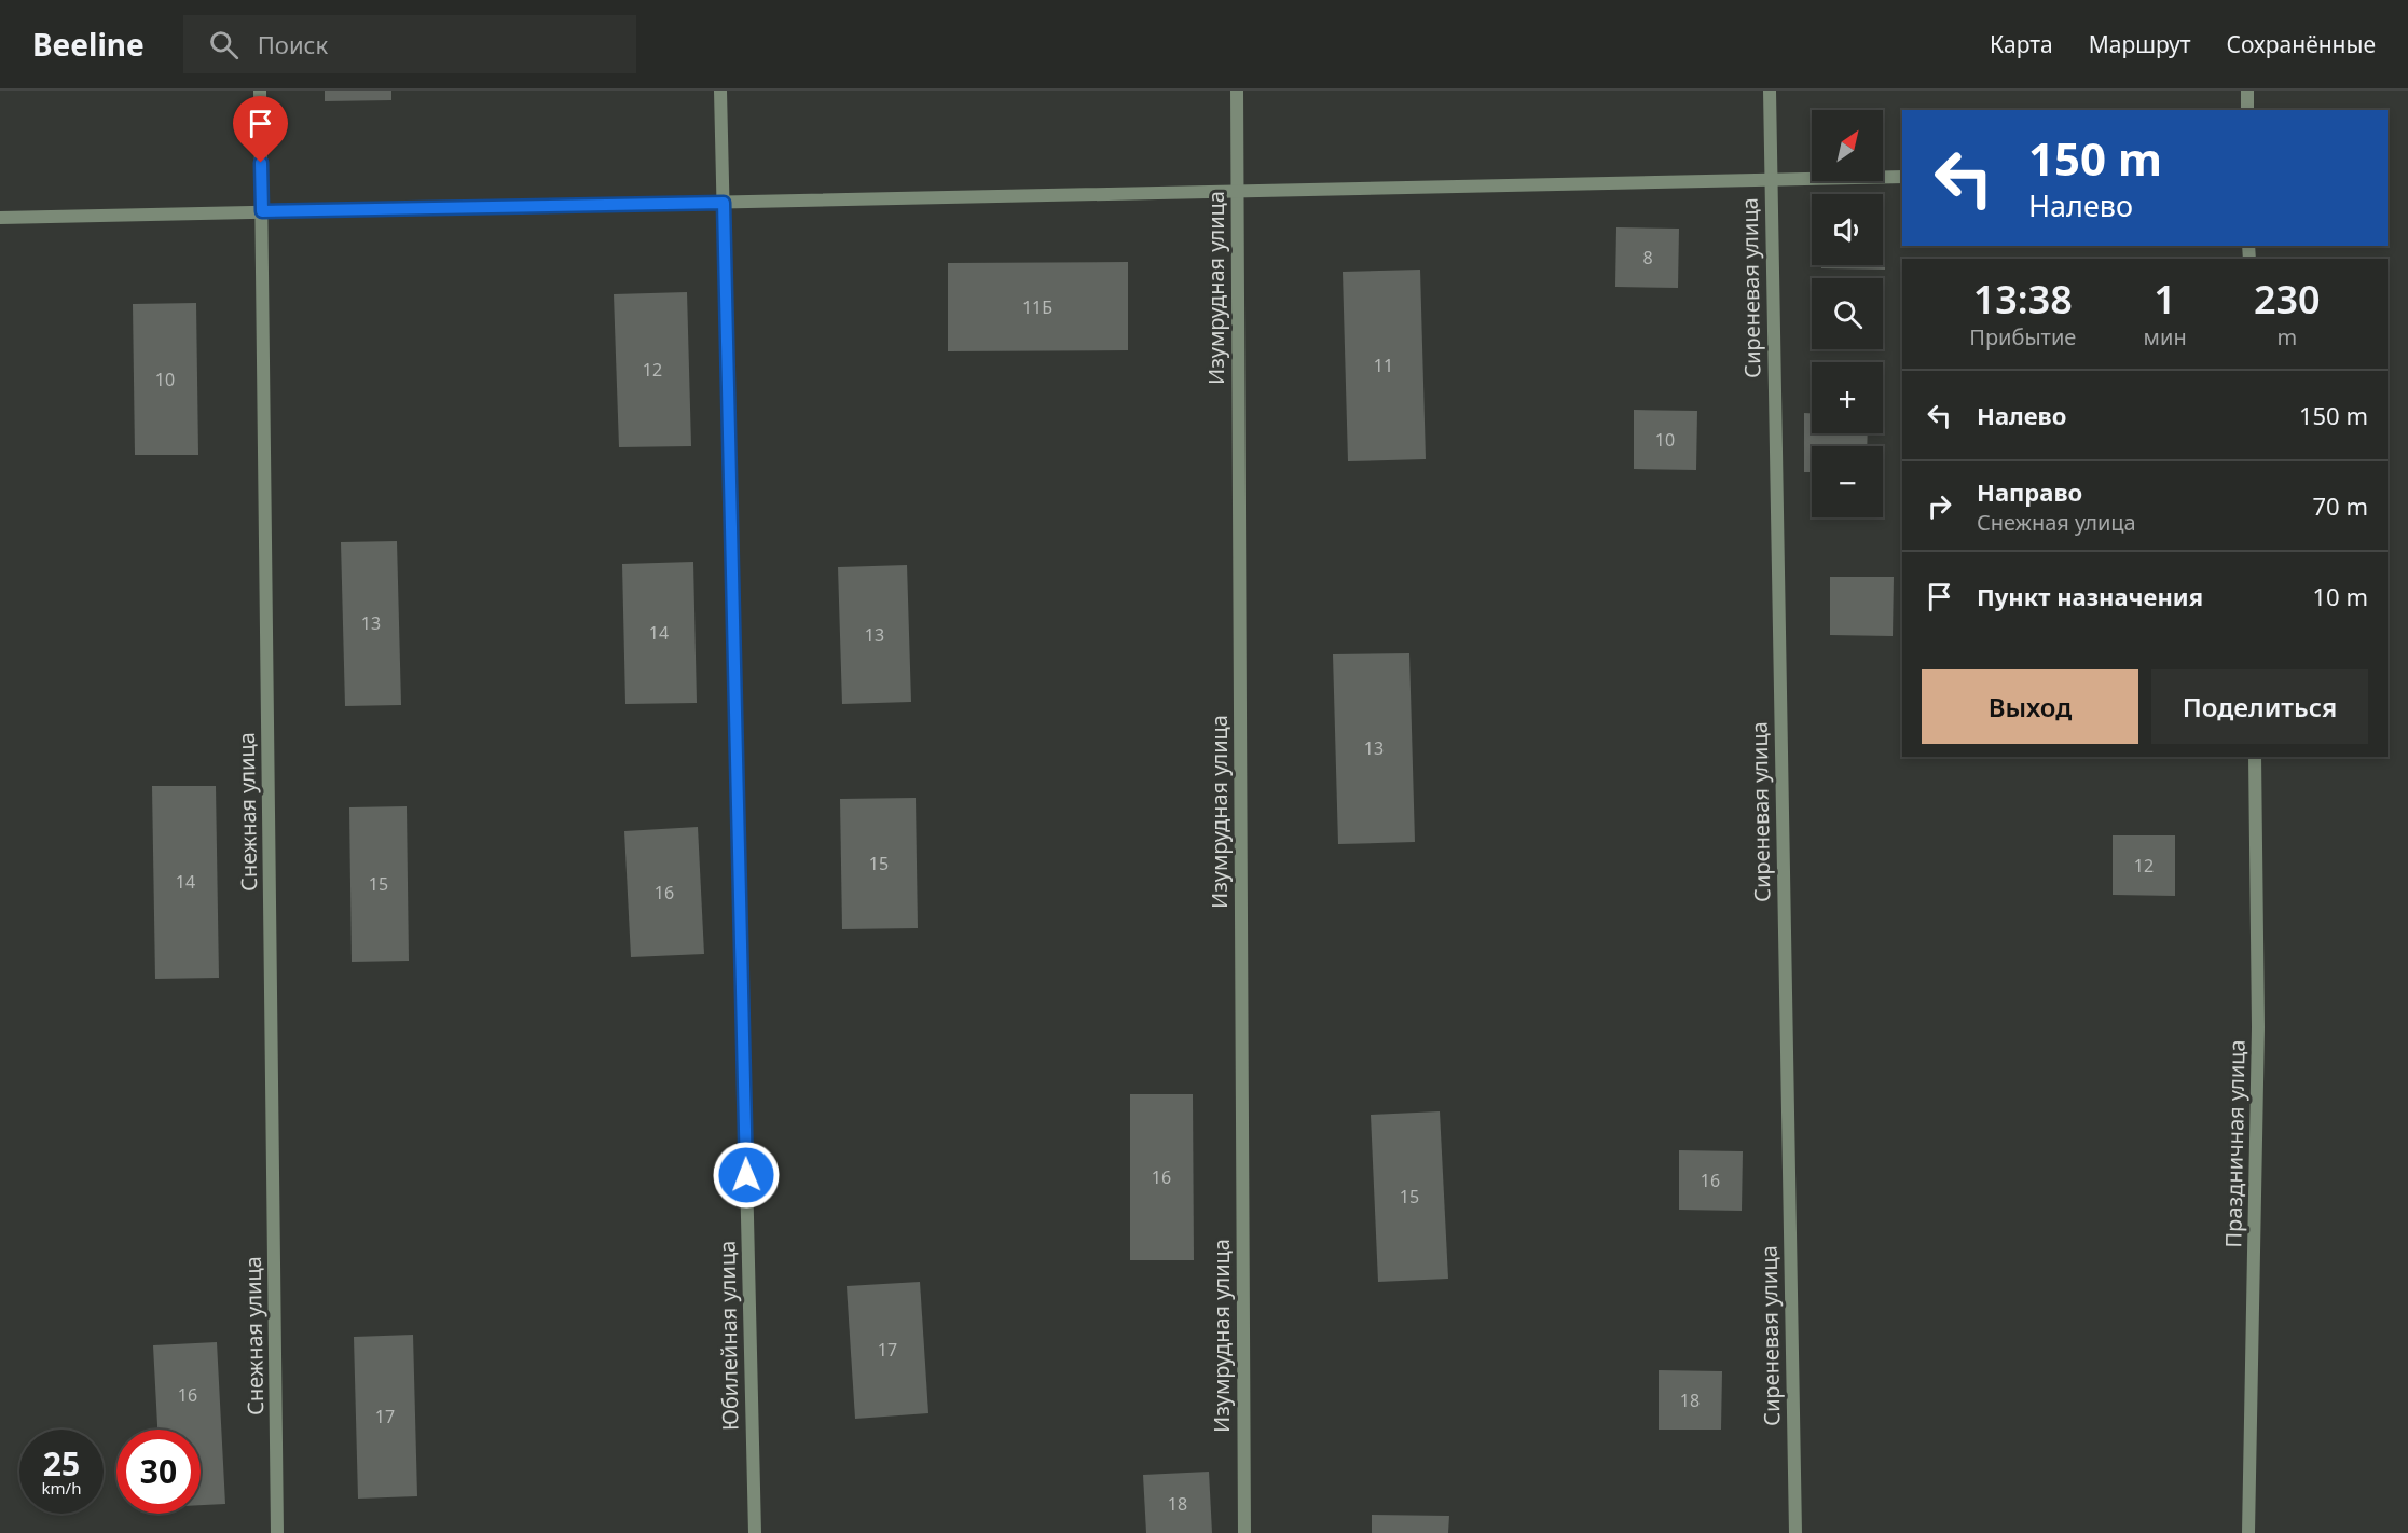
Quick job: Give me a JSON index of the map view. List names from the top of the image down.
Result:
{
  "streets": {
    "street": [
      "Изумрудная улица",
      "Сиреневая улица",
      "Снежная улица",
      "Праздничная улица",
      "Юбилейная улица"
    ]
  },
  "house_numbers": [
    "8",
    "11Б",
    "11",
    "12",
    "10",
    "10",
    "13",
    "14",
    "13",
    "13",
    "15",
    "12",
    "14",
    "15",
    "16",
    "16",
    "16",
    "15",
    "17",
    "16",
    "18",
    "17",
    "18"
  ],
  "north": "top right",
  "page": {
    "header": "Beeline",
    "search": "Поиск",
    "nav": ["Карта", "Маршрут", "Сохранённые"],
    "map_buttons": ["+", "−"],
    "turn": ["150 m", "Налево"],
    "eta": [
      "13:38",
      "Прибытие",
      "1",
      "мин",
      "230",
      "m"
    ],
    "list": [
      {
        "name": "Налево",
        "value": "150 m"
      },
      {
        "name": "Направо",
        "note": "Снежная улица",
        "value": "70 m"
      },
      {
        "name": "Пункт назначения",
        "value": "10 m"
      }
    ],
    "buttons": ["Выход", "Поделиться"],
    "speed": "25 km/h",
    "limit": "30"
  }
}
